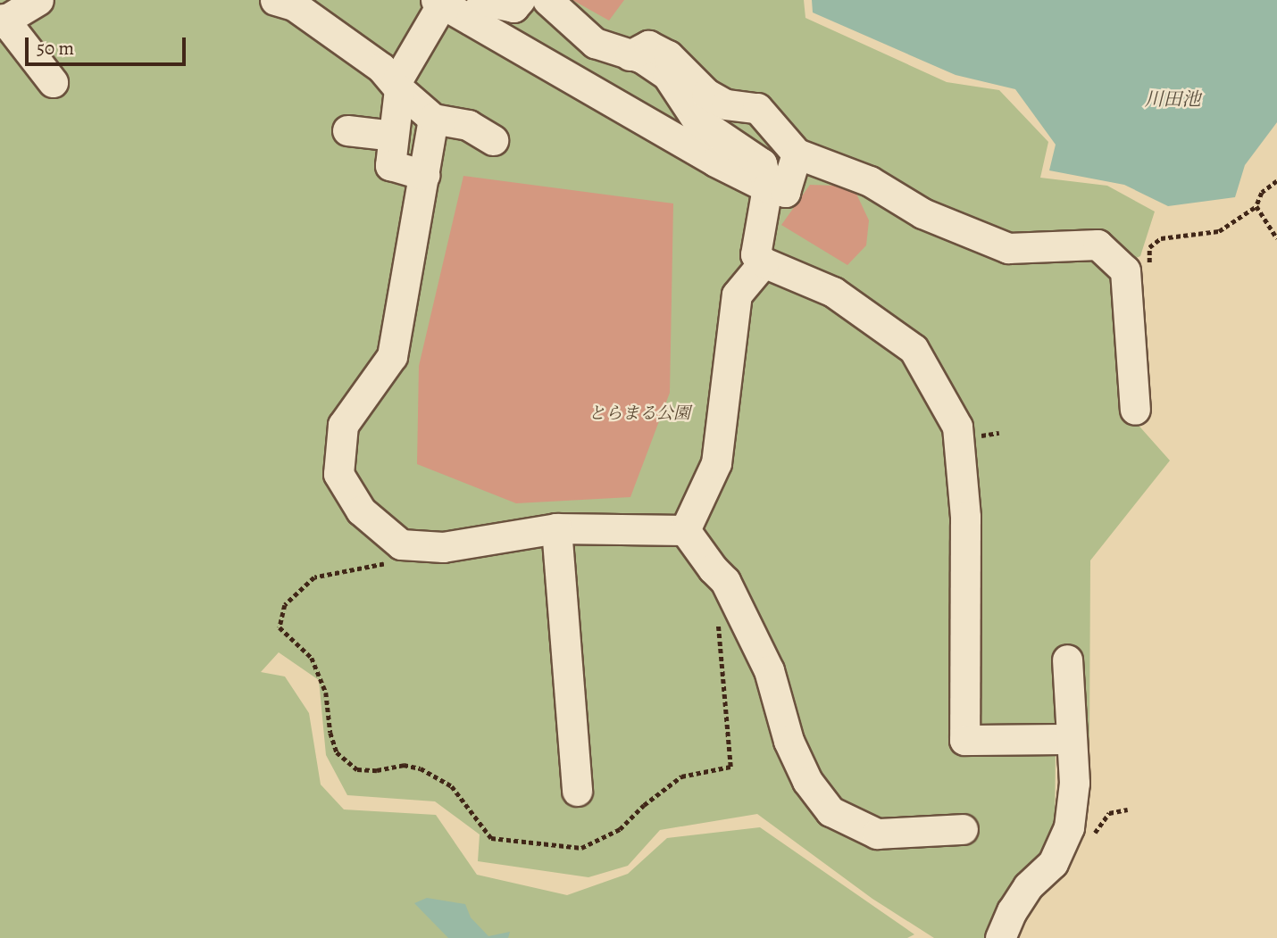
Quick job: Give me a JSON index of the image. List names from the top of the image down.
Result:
{
  "water": ["川田池"],
  "parks": ["とらまる公園"],
  "scale_bar": "50 m"
}
